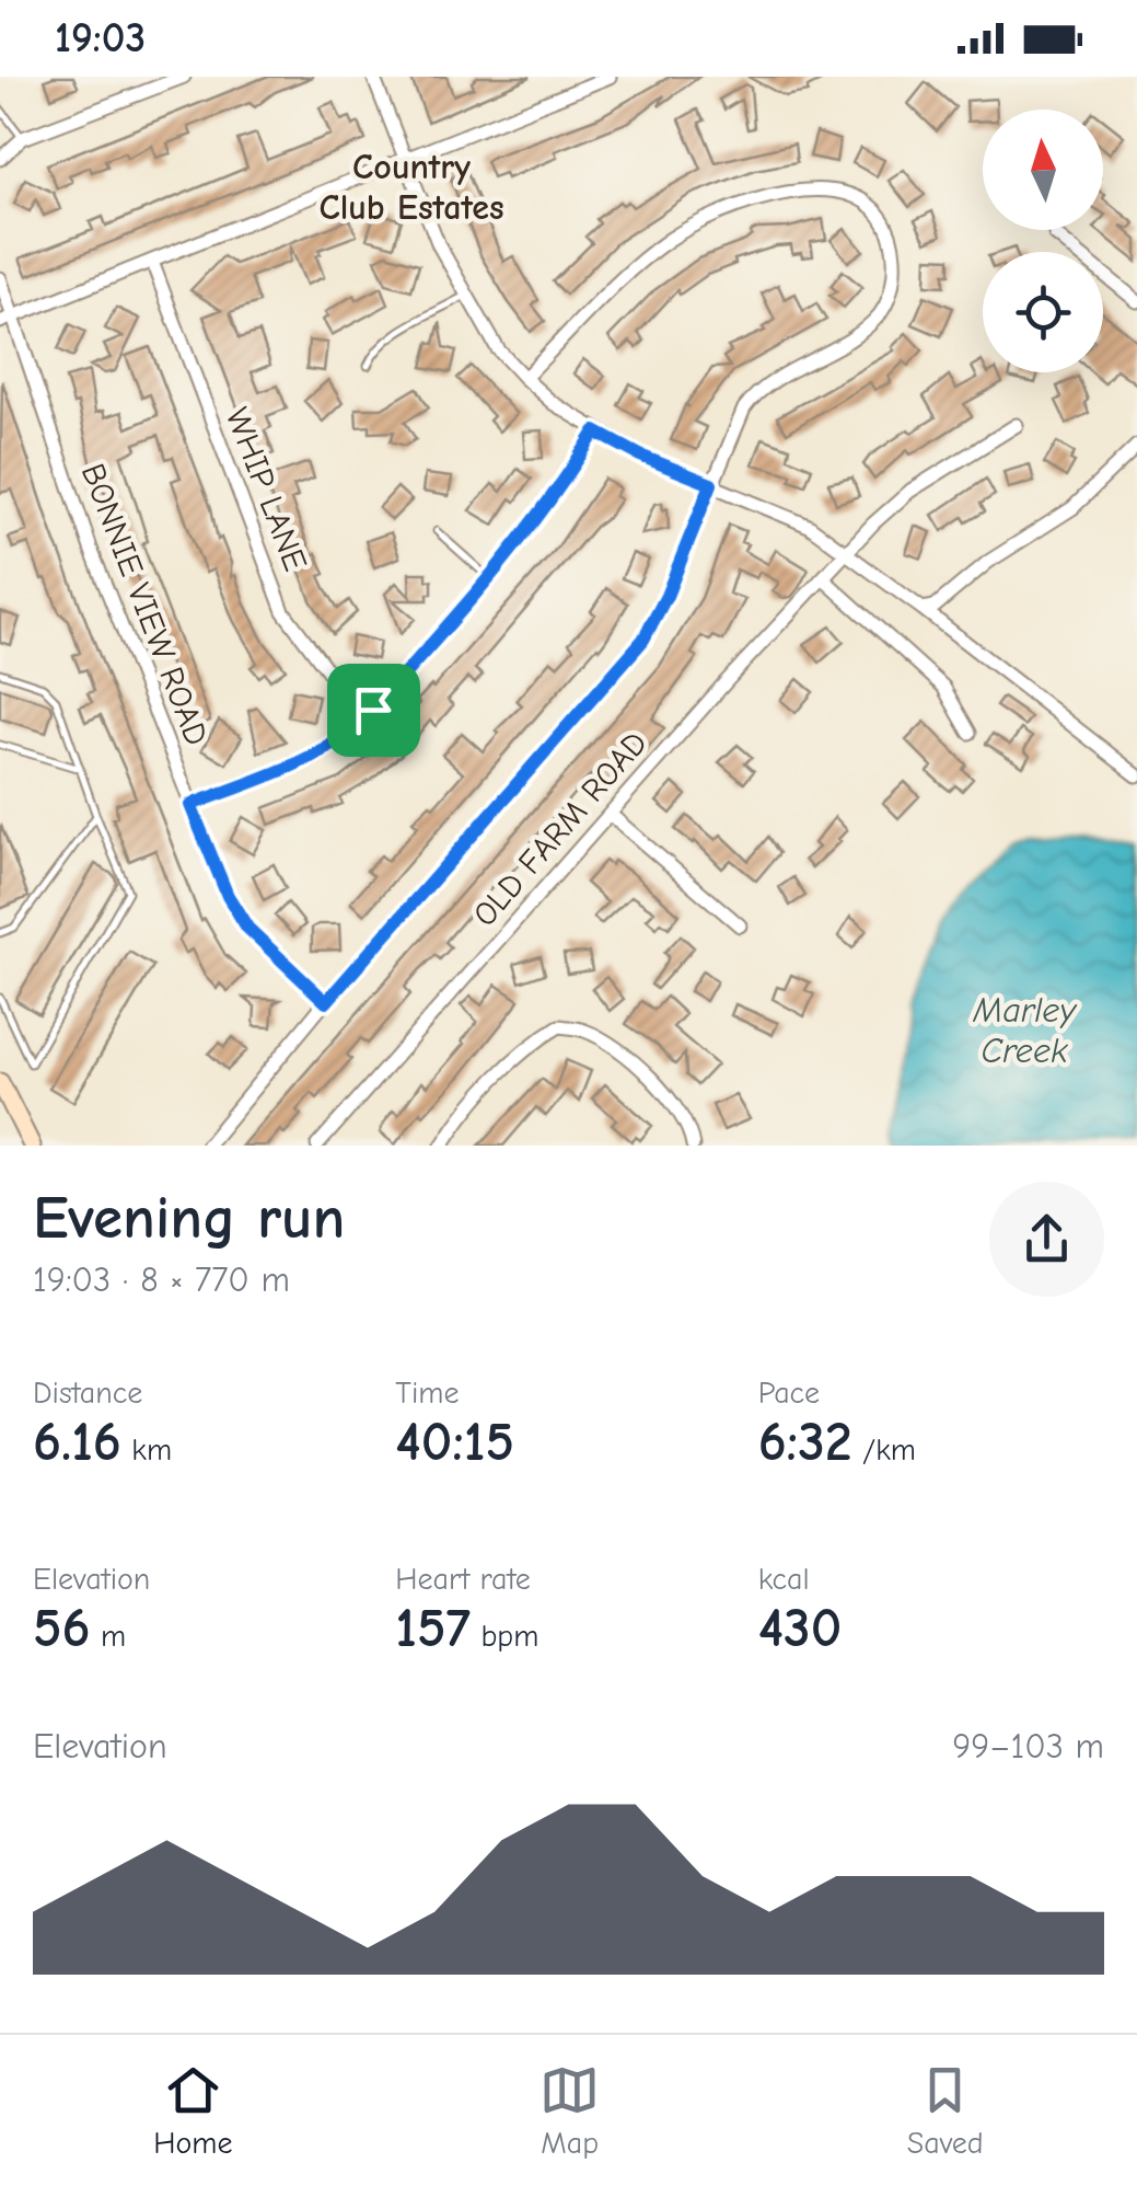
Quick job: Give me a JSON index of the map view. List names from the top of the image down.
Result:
{
  "streets": {
    "street": ["WHIP LANE", "BONNIE VIEW ROAD", "OLD FARM ROAD"]
  },
  "districts": ["Country Club Estates"],
  "water": ["Marley Creek"],
  "north": "top",
  "page": {
    "status": "19:03",
    "heading": ["Evening run", "19:03 · 8 × 770 m"],
    "stats": [
      ["Distance", "6.16 km"],
      ["Time", "40:15"],
      ["Pace", "6:32 /km"],
      ["Elevation", "56 m"],
      ["Heart rate", "157 bpm"],
      ["kcal", "430"]
    ],
    "chart": ["Elevation", "99–103 m"],
    "tabs": ["Home", "Map", "Saved"]
  }
}
